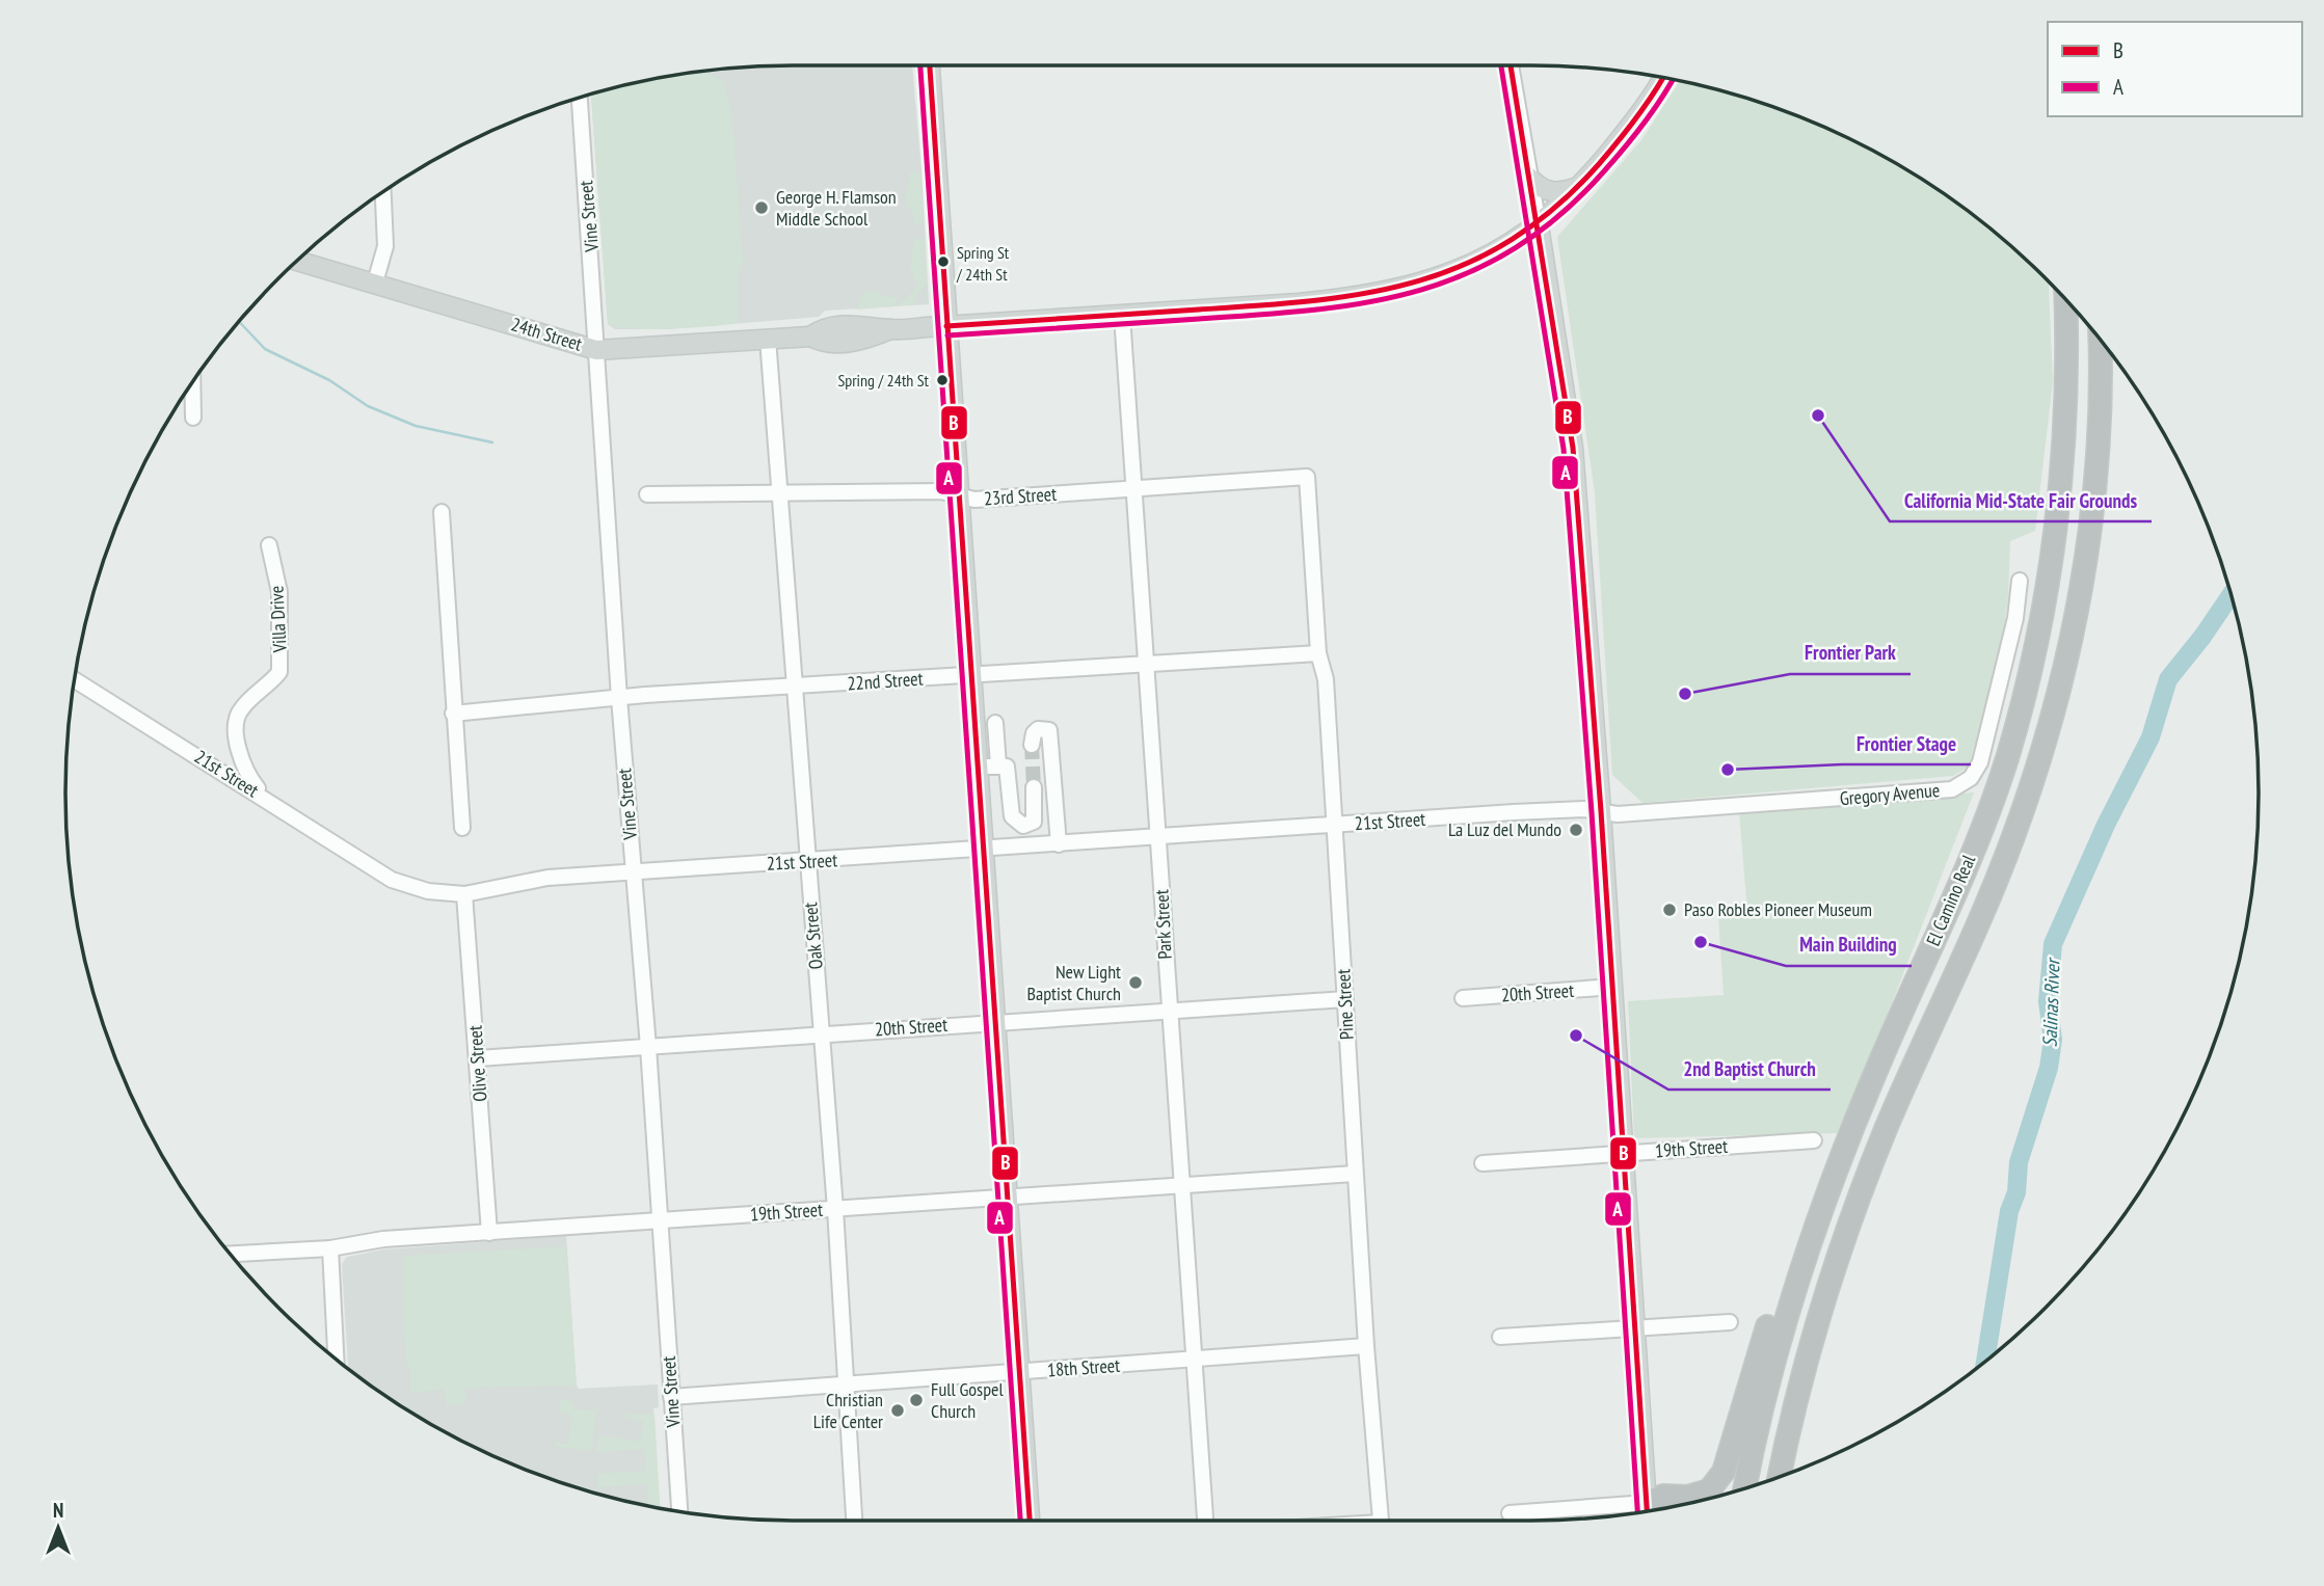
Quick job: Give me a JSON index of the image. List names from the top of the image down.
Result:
{
  "streets": {
    "highway": ["El Camino Real"],
    "main road": ["24th Street"],
    "street": [
      "Vine Street",
      "23rd Street",
      "Villa Drive",
      "22nd Street",
      "21st Street",
      "Gregory Avenue",
      "Park Street",
      "Oak Street",
      "20th Street",
      "Pine Street",
      "Olive Street",
      "19th Street",
      "18th Street"
    ]
  },
  "crossings": [
    ["Vine Street", "24th Street"],
    ["Vine Street", "22nd Street"],
    ["Vine Street", "21st Street"],
    ["Vine Street", "20th Street"],
    ["Vine Street", "19th Street"],
    ["Vine Street", "18th Street"],
    ["24th Street", "Park Street"],
    ["24th Street", "Oak Street"],
    ["23rd Street", "Park Street"],
    ["23rd Street", "Oak Street"],
    ["23rd Street", "Pine Street"],
    ["Villa Drive", "21st Street"],
    ["22nd Street", "Park Street"],
    ["22nd Street", "Oak Street"],
    ["22nd Street", "Pine Street"],
    ["21st Street", "Gregory Avenue"],
    ["21st Street", "Park Street"],
    ["21st Street", "Oak Street"],
    ["21st Street", "Pine Street"],
    ["21st Street", "Olive Street"],
    ["Park Street", "20th Street"],
    ["Park Street", "19th Street"],
    ["Park Street", "18th Street"],
    ["Oak Street", "20th Street"],
    ["Oak Street", "19th Street"],
    ["Oak Street", "18th Street"],
    ["20th Street", "Pine Street"],
    ["20th Street", "Olive Street"],
    ["Pine Street", "19th Street"],
    ["Pine Street", "18th Street"],
    ["Olive Street", "19th Street"]
  ],
  "water": ["Salinas River"],
  "places": [
    "George H. Flamson Middle School",
    "Spring St / 24th St",
    "Spring / 24th St",
    "California Mid-State Fair Grounds",
    "Frontier Park",
    "Frontier Stage",
    "La Luz del Mundo",
    "Paso Robles Pioneer Museum",
    "Main Building",
    "New Light Baptist Church",
    "2nd Baptist Church",
    "Full Gospel Church",
    "Christian Life Center"
  ],
  "lines": ["transit line B", "transit line A"],
  "legend": ["B", "A"],
  "north": "top"
}
